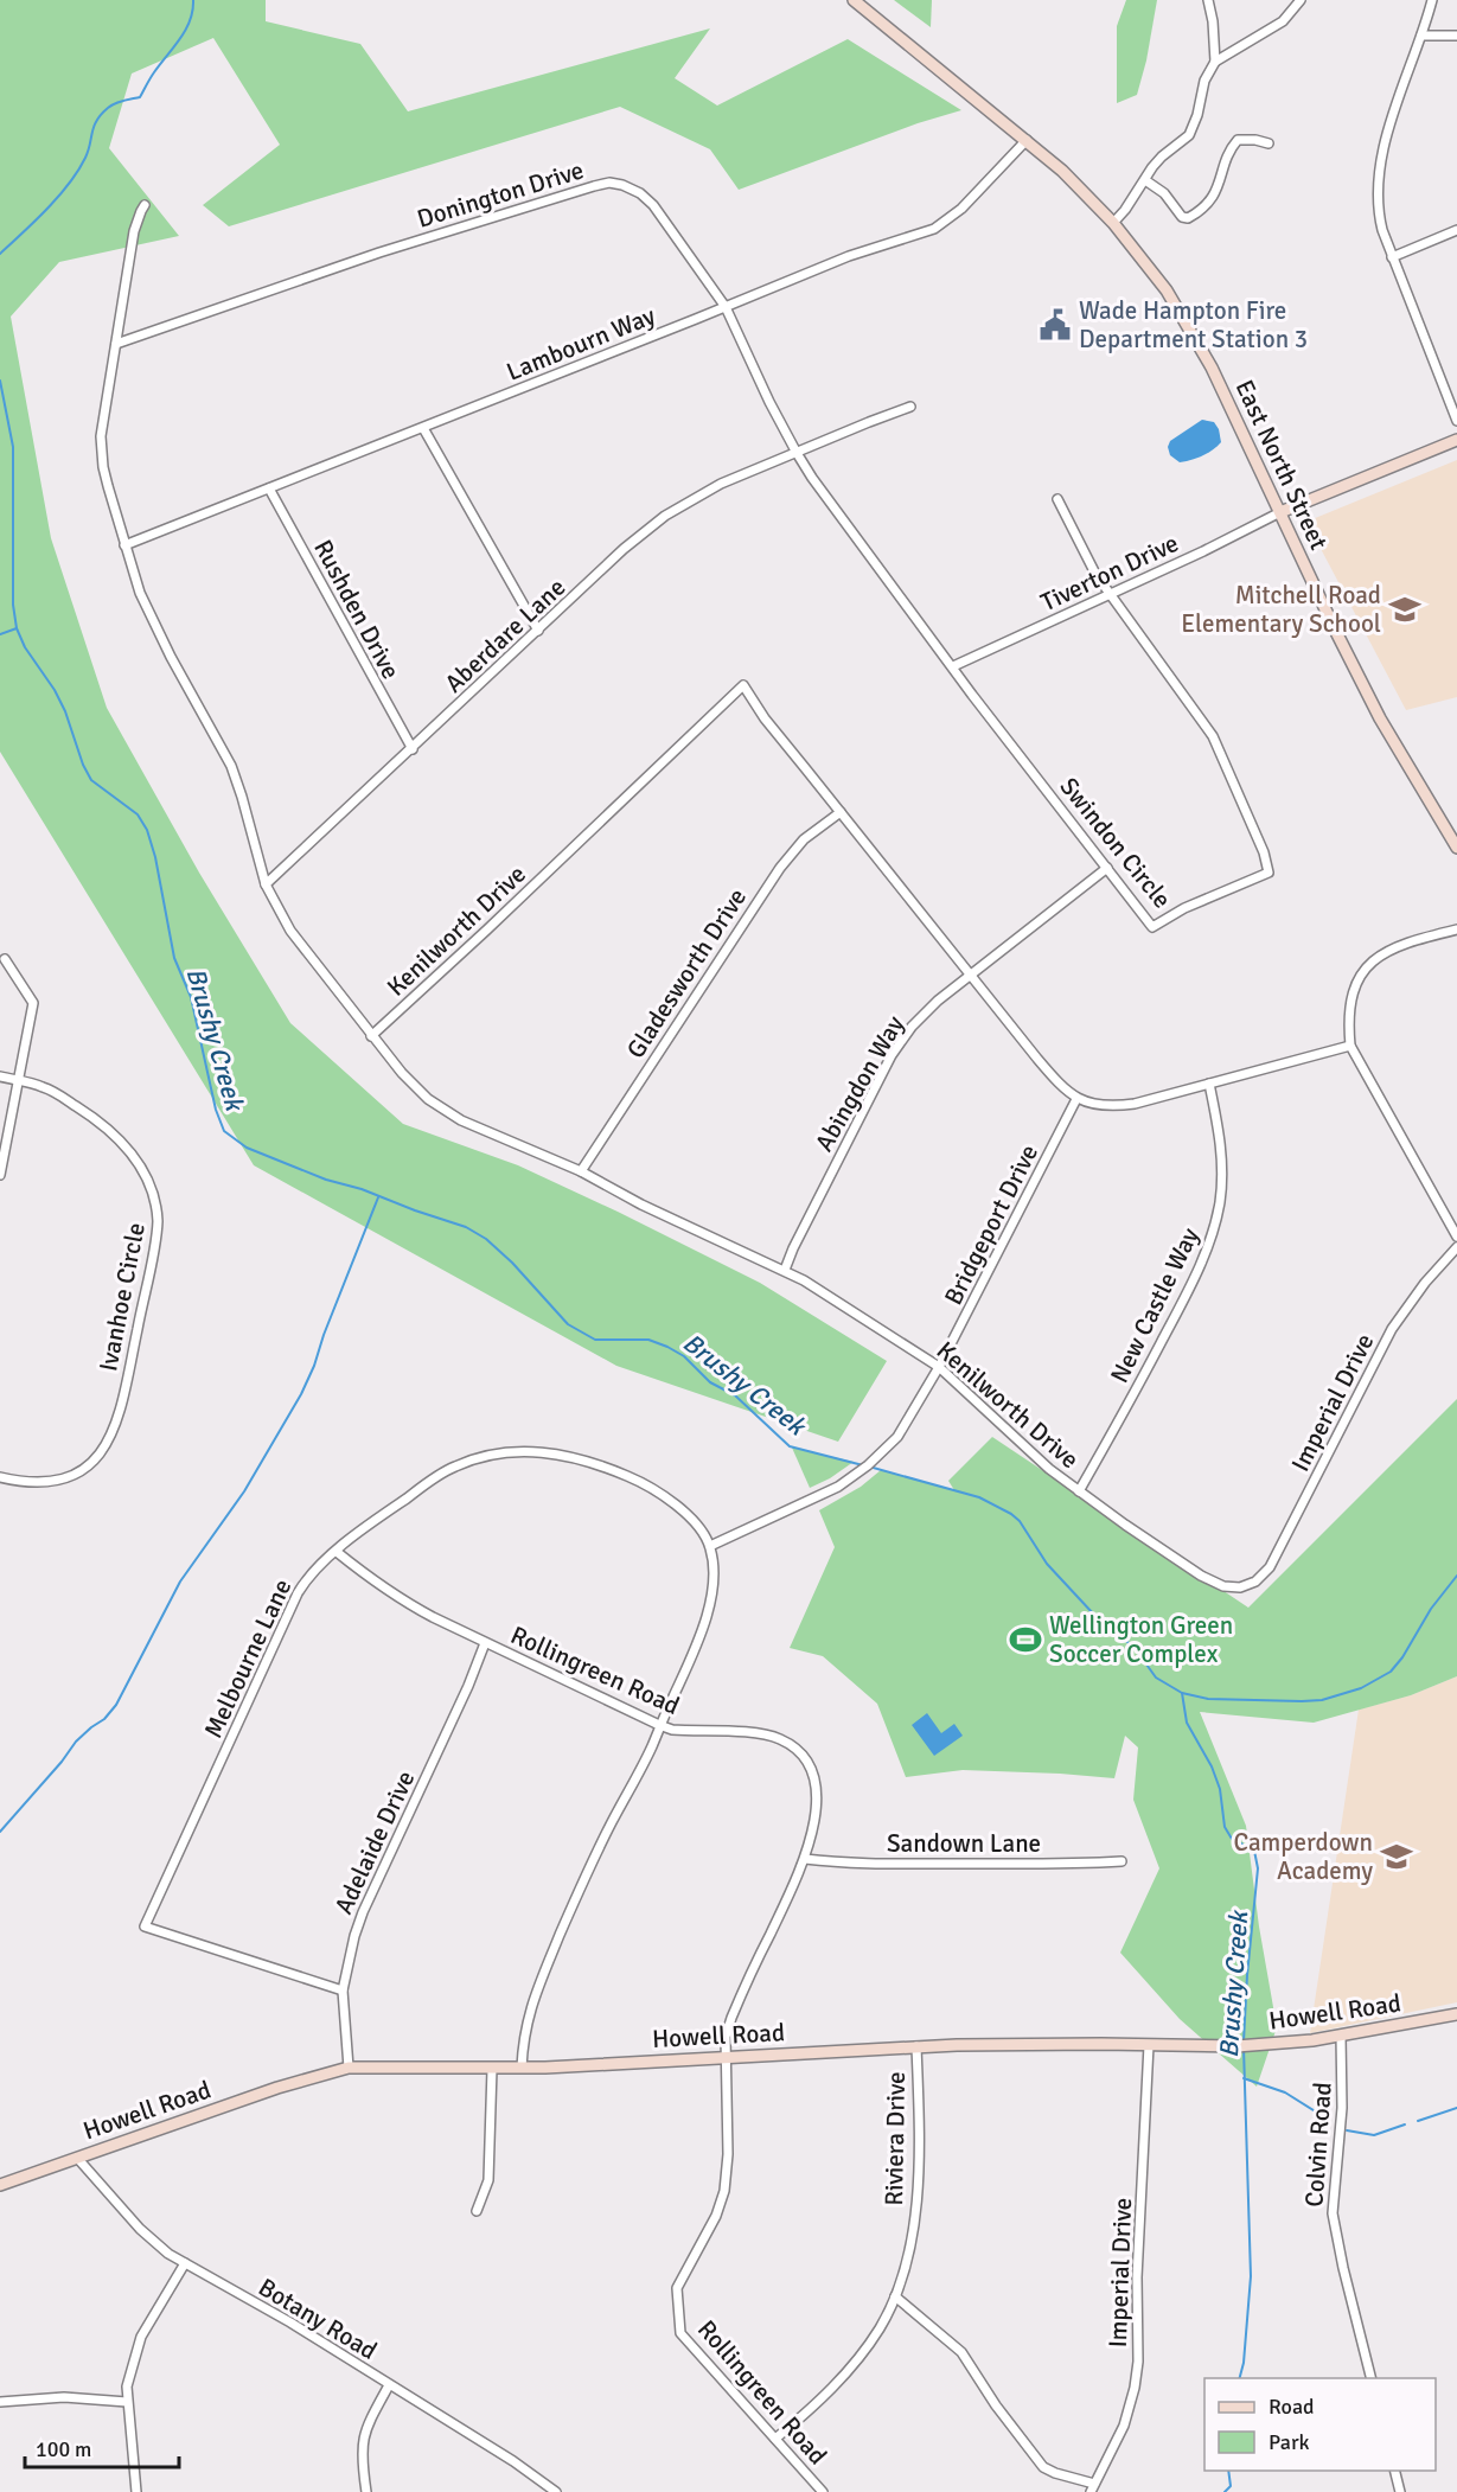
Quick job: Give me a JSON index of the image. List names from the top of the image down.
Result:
{
  "streets": {
    "main road": ["East North Street", "Howell Road"],
    "street": [
      "Donington Drive",
      "Lambourn Way",
      "Tiverton Drive",
      "Rushden Drive",
      "Aberdare Lane",
      "Swindon Circle",
      "Kenilworth Drive",
      "Gladesworth Drive",
      "Abingdon Way",
      "Bridgeport Drive",
      "Ivanhoe Circle",
      "New Castle Way",
      "Imperial Drive",
      "Melbourne Lane",
      "Rollingreen Road",
      "Adelaide Drive",
      "Sandown Lane",
      "Riviera Drive",
      "Colvin Road",
      "Botany Road"
    ]
  },
  "crossings": [
    ["Donington Drive", "Lambourn Way"],
    ["Donington Drive", "Tiverton Drive"],
    ["Donington Drive", "Aberdare Lane"],
    ["Donington Drive", "Swindon Circle"],
    ["Lambourn Way", "East North Street"],
    ["Lambourn Way", "Rushden Drive"],
    ["East North Street", "Tiverton Drive"],
    ["Tiverton Drive", "Swindon Circle"],
    ["Rushden Drive", "Aberdare Lane"],
    ["Swindon Circle", "Abingdon Way"],
    ["Kenilworth Drive", "Gladesworth Drive"],
    ["Kenilworth Drive", "Abingdon Way"],
    ["Kenilworth Drive", "Bridgeport Drive"],
    ["Kenilworth Drive", "New Castle Way"],
    ["Kenilworth Drive", "Imperial Drive"],
    ["Bridgeport Drive", "Melbourne Lane"],
    ["Imperial Drive", "Howell Road"],
    ["Melbourne Lane", "Rollingreen Road"],
    ["Melbourne Lane", "Adelaide Drive"],
    ["Rollingreen Road", "Adelaide Drive"],
    ["Rollingreen Road", "Sandown Lane"],
    ["Rollingreen Road", "Howell Road"],
    ["Rollingreen Road", "Riviera Drive"],
    ["Adelaide Drive", "Howell Road"],
    ["Howell Road", "Riviera Drive"],
    ["Howell Road", "Colvin Road"],
    ["Howell Road", "Botany Road"]
  ],
  "water": ["Brushy Creek"],
  "places": {
    "public building": ["Wade Hampton Fire Department Station 3"],
    "school or university": ["Mitchell Road Elementary School", "Camperdown Academy"],
    "sports": ["Wellington Green Soccer Complex"]
  },
  "legend": ["Road", "Park"],
  "scale_bar": "100 m"
}
